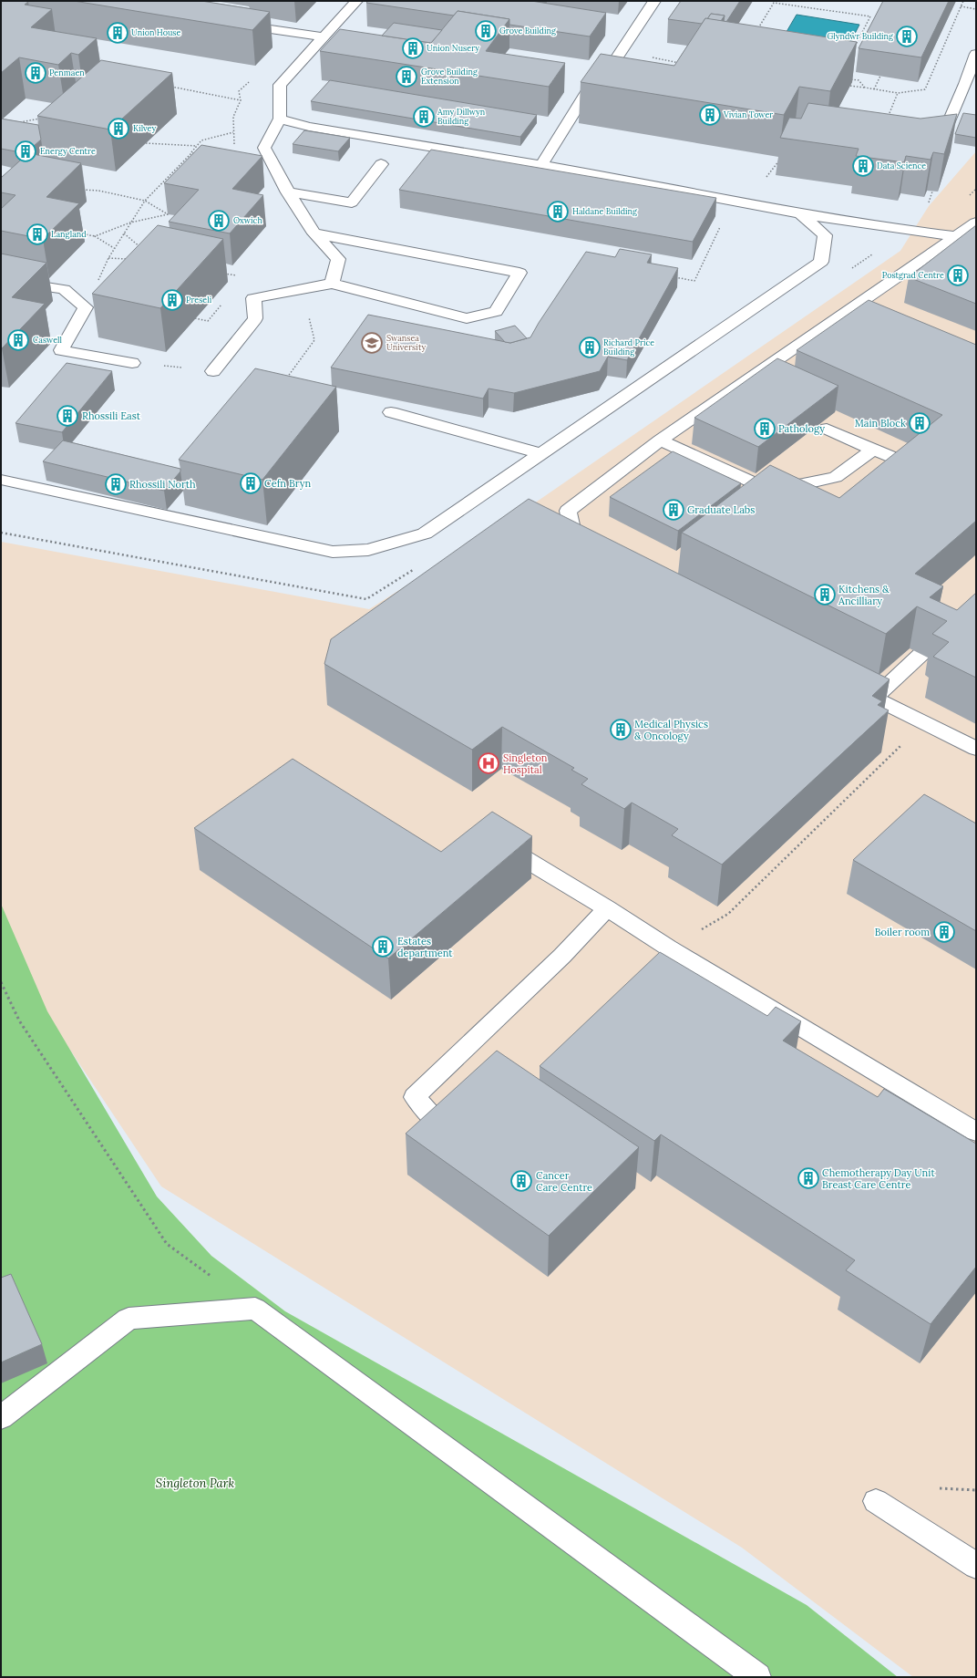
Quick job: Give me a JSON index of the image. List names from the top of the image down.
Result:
{
  "parks": ["Singleton Park"],
  "places": {
    "building": [
      "Grove Building",
      "Union House",
      "Glyndŵr Building",
      "Union Nusery",
      "Penmaen",
      "Grove Building Extension",
      "Vivian Tower",
      "Amy Dillwyn Building",
      "Kilvey",
      "Energy Centre",
      "Data Science",
      "Haldane Building",
      "Oxwich",
      "Langland",
      "Postgrad Centre",
      "Preseli",
      "Caswell",
      "Richard Price Building",
      "Rhossili East",
      "Main Block",
      "Pathology",
      "Cefn Bryn",
      "Rhossili North",
      "Graduate Labs",
      "Kitchens & Ancilliary",
      "Medical Physics & Oncology",
      "Boiler room",
      "Estates department",
      "Chemotherapy Day Unit Breast Care Centre",
      "Cancer Care Centre"
    ],
    "school or university": ["Swansea University"],
    "hospital": ["Singleton Hospital"]
  }
}
